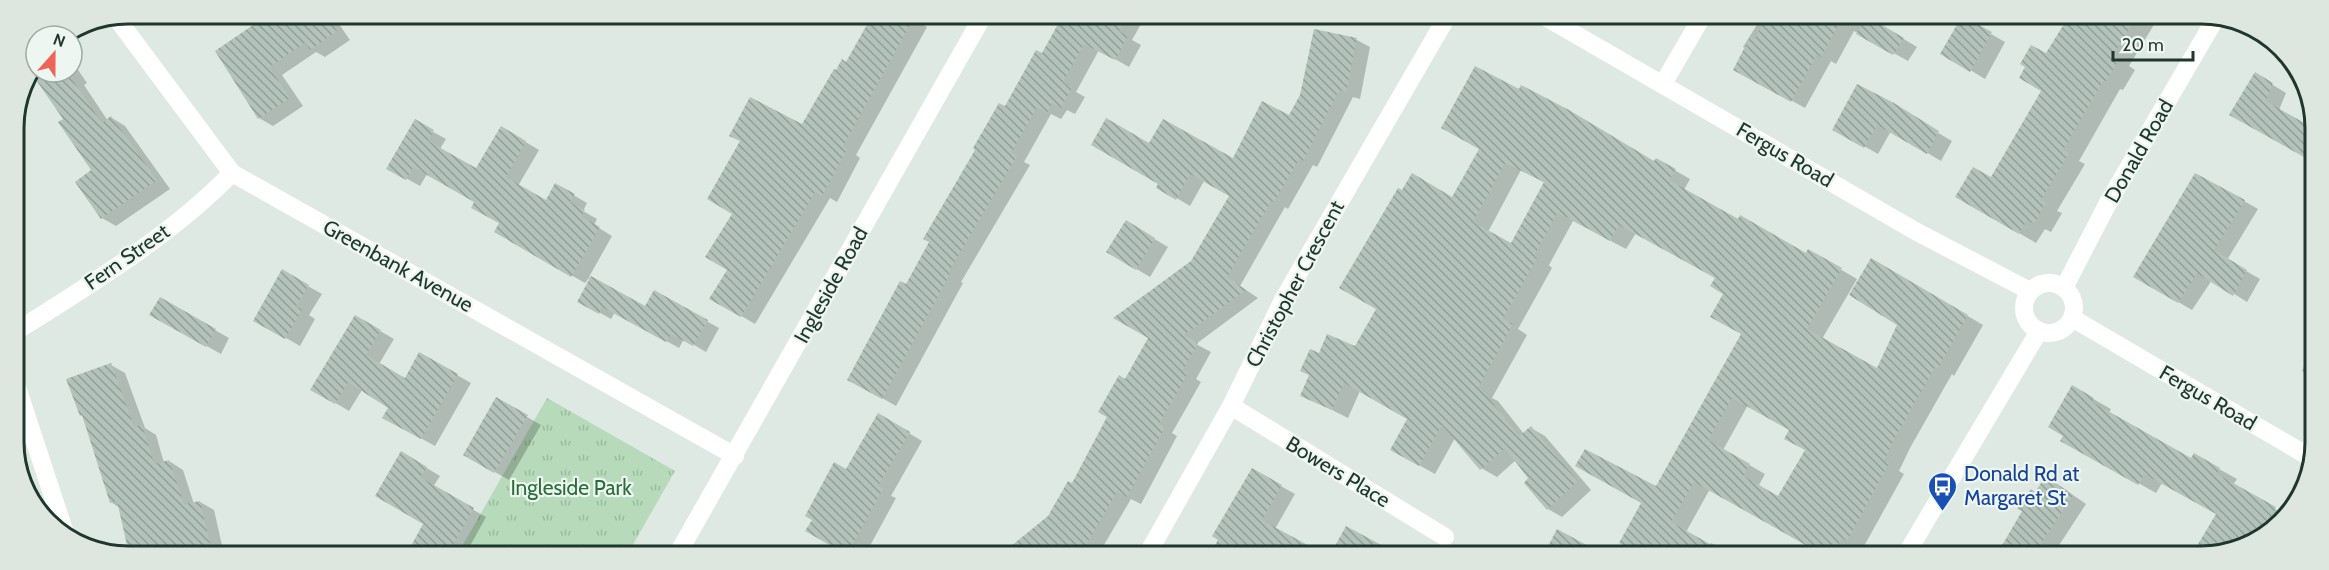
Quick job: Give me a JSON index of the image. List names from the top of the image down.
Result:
{
  "streets": {
    "street": [
      "Donald Road",
      "Fergus Road",
      "Fern Street",
      "Greenbank Avenue",
      "Christopher Crescent",
      "Ingleside Road",
      "Bowers Place"
    ]
  },
  "crossings": [
    ["Donald Road", "Fergus Road"],
    ["Fern Street", "Greenbank Avenue"],
    ["Greenbank Avenue", "Ingleside Road"],
    ["Christopher Crescent", "Bowers Place"]
  ],
  "parks": ["Ingleside Park"],
  "places": {
    "bus stop": ["Donald Rd at Margaret St"]
  },
  "scale_bar": "20 m",
  "north": "top"
}
